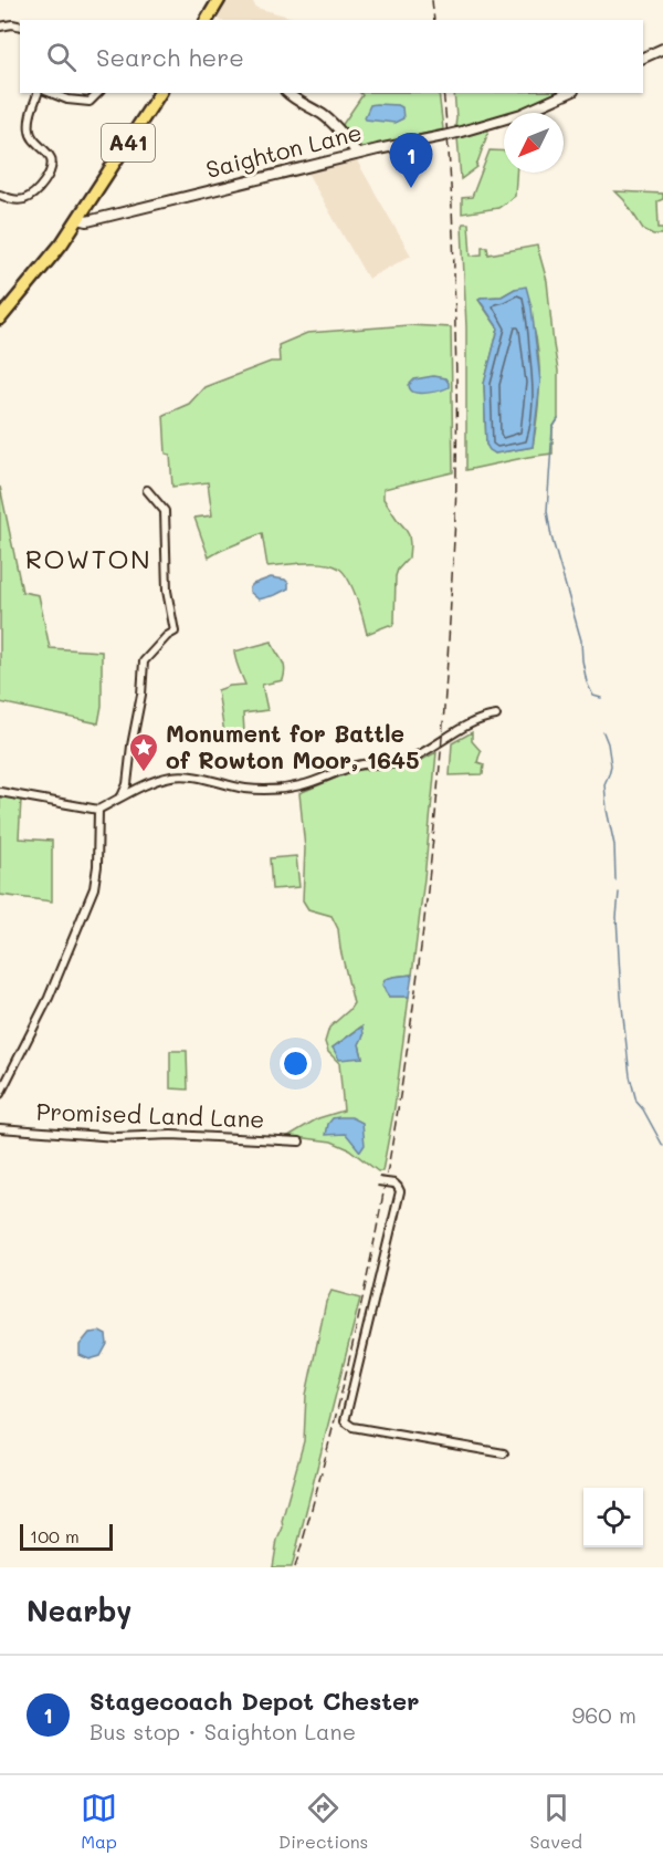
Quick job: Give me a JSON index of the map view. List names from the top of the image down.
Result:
{
  "streets": {
    "highway": ["A41"],
    "street": ["Saighton Lane", "Promised Land Lane"]
  },
  "crossings": [
    ["A41", "Saighton Lane"]
  ],
  "districts": ["ROWTON"],
  "places": {
    "place": ["Monument for Battle of Rowton Moor, 1645"]
  },
  "scale_bar": "100 m",
  "north": "bottom left",
  "page": {
    "search": "Search here",
    "pins": "1",
    "scale": "100 m",
    "heading": "Nearby",
    "list": [
      {
        "mark": "1",
        "name": "Stagecoach Depot Chester",
        "note": "Bus stop · Saighton Lane",
        "value": "960 m"
      }
    ],
    "nav": ["Map", "Directions", "Saved"]
  }
}
